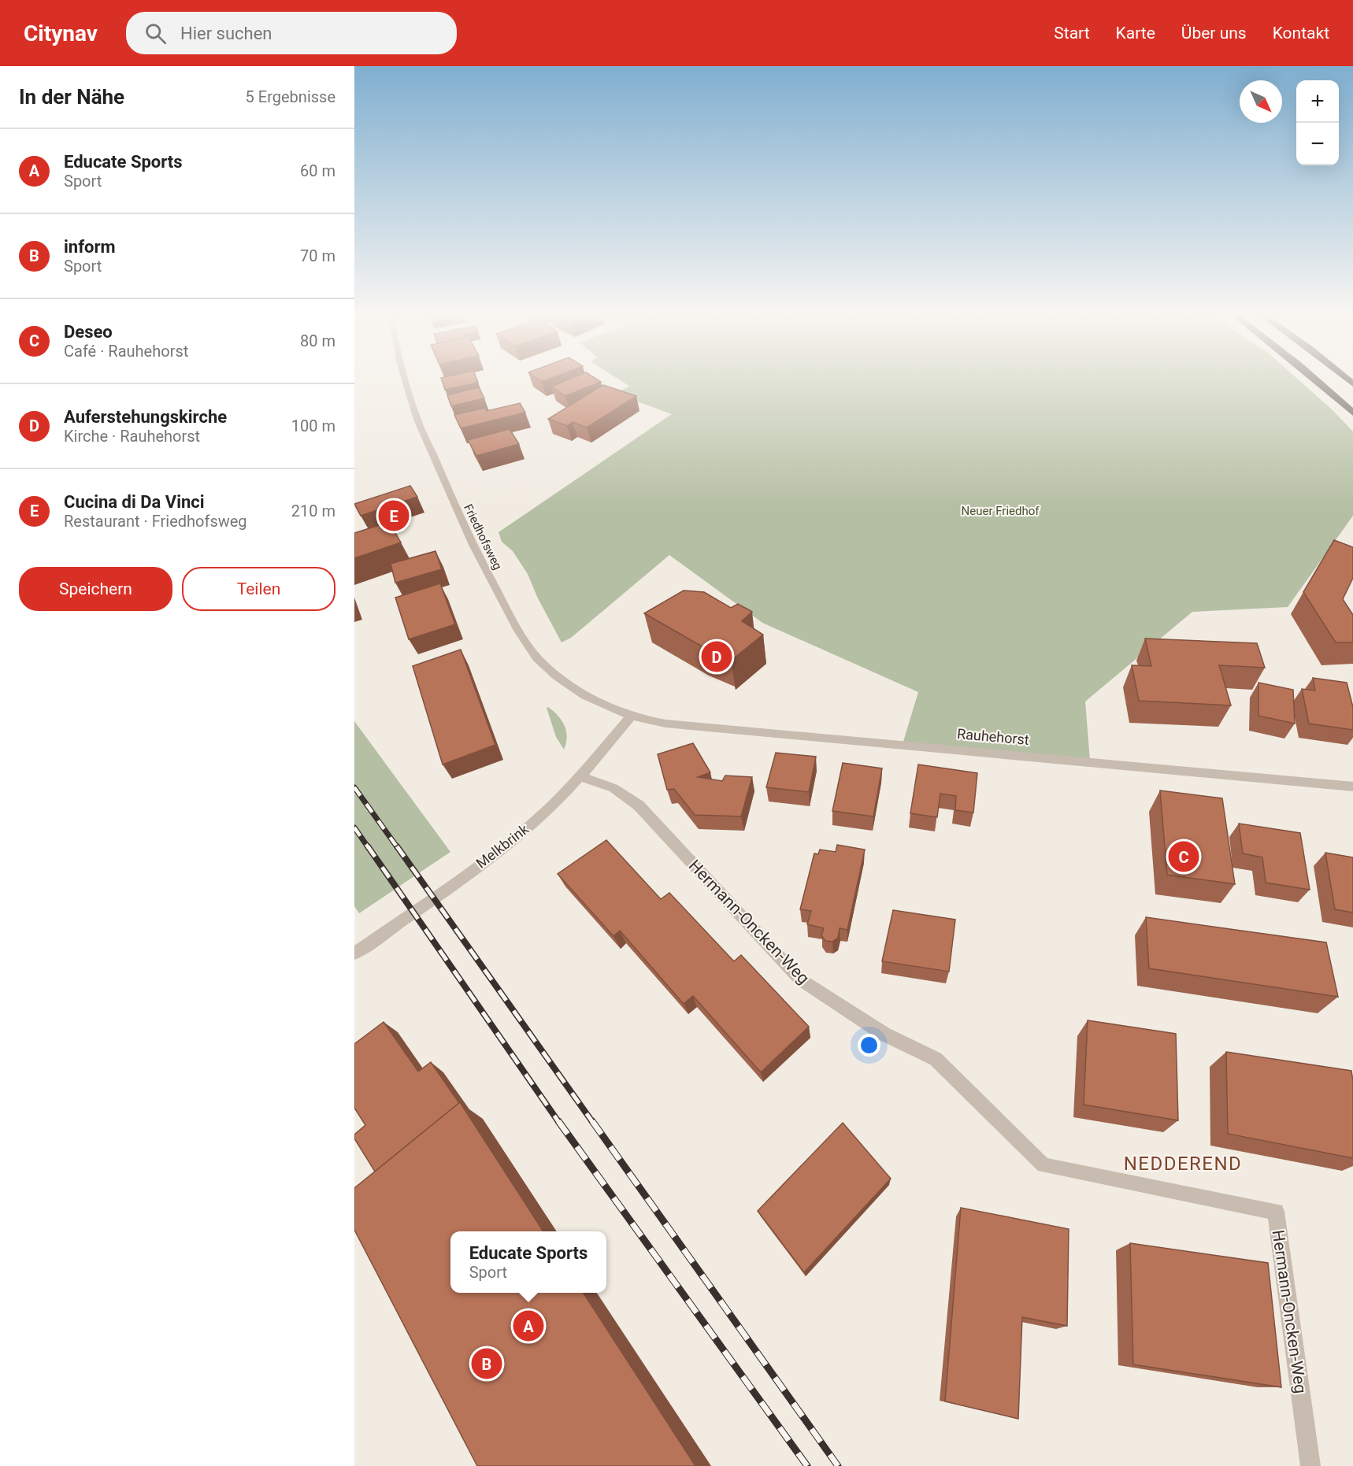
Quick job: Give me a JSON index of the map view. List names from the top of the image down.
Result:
{
  "streets": {
    "street": [
      "Friedhofsweg",
      "Rauhehorst",
      "Melkbrink",
      "Hermann-Oncken-Weg"
    ]
  },
  "crossings": [
    ["Friedhofsweg", "Rauhehorst"],
    ["Friedhofsweg", "Melkbrink"],
    ["Rauhehorst", "Melkbrink"],
    ["Melkbrink", "Hermann-Oncken-Weg"]
  ],
  "districts": ["NEDDEREND"],
  "parks": ["Neuer Friedhof"],
  "north": "bottom right",
  "page": {
    "header": "Citynav",
    "search": "Hier suchen",
    "nav": [
      "Start",
      "Karte",
      "Über uns",
      "Kontakt"
    ],
    "heading": ["In der Nähe", "5 Ergebnisse"],
    "map_buttons": ["+", "−"],
    "list": [
      {
        "mark": "A",
        "name": "Educate Sports",
        "note": "Sport",
        "value": "60 m"
      },
      {
        "mark": "B",
        "name": "inform",
        "note": "Sport",
        "value": "70 m"
      },
      {
        "mark": "C",
        "name": "Deseo",
        "note": "Café · Rauhehorst",
        "value": "80 m"
      },
      {
        "mark": "D",
        "name": "Auferstehungskirche",
        "note": "Kirche · Rauhehorst",
        "value": "100 m"
      },
      {
        "mark": "E",
        "name": "Cucina di Da Vinci",
        "note": "Restaurant · Friedhofsweg",
        "value": "210 m"
      }
    ],
    "pins": [
      "E",
      "D",
      "C",
      "A",
      "B"
    ],
    "buttons": ["Speichern", "Teilen"],
    "popup": ["Educate Sports", "Sport"]
  }
}
